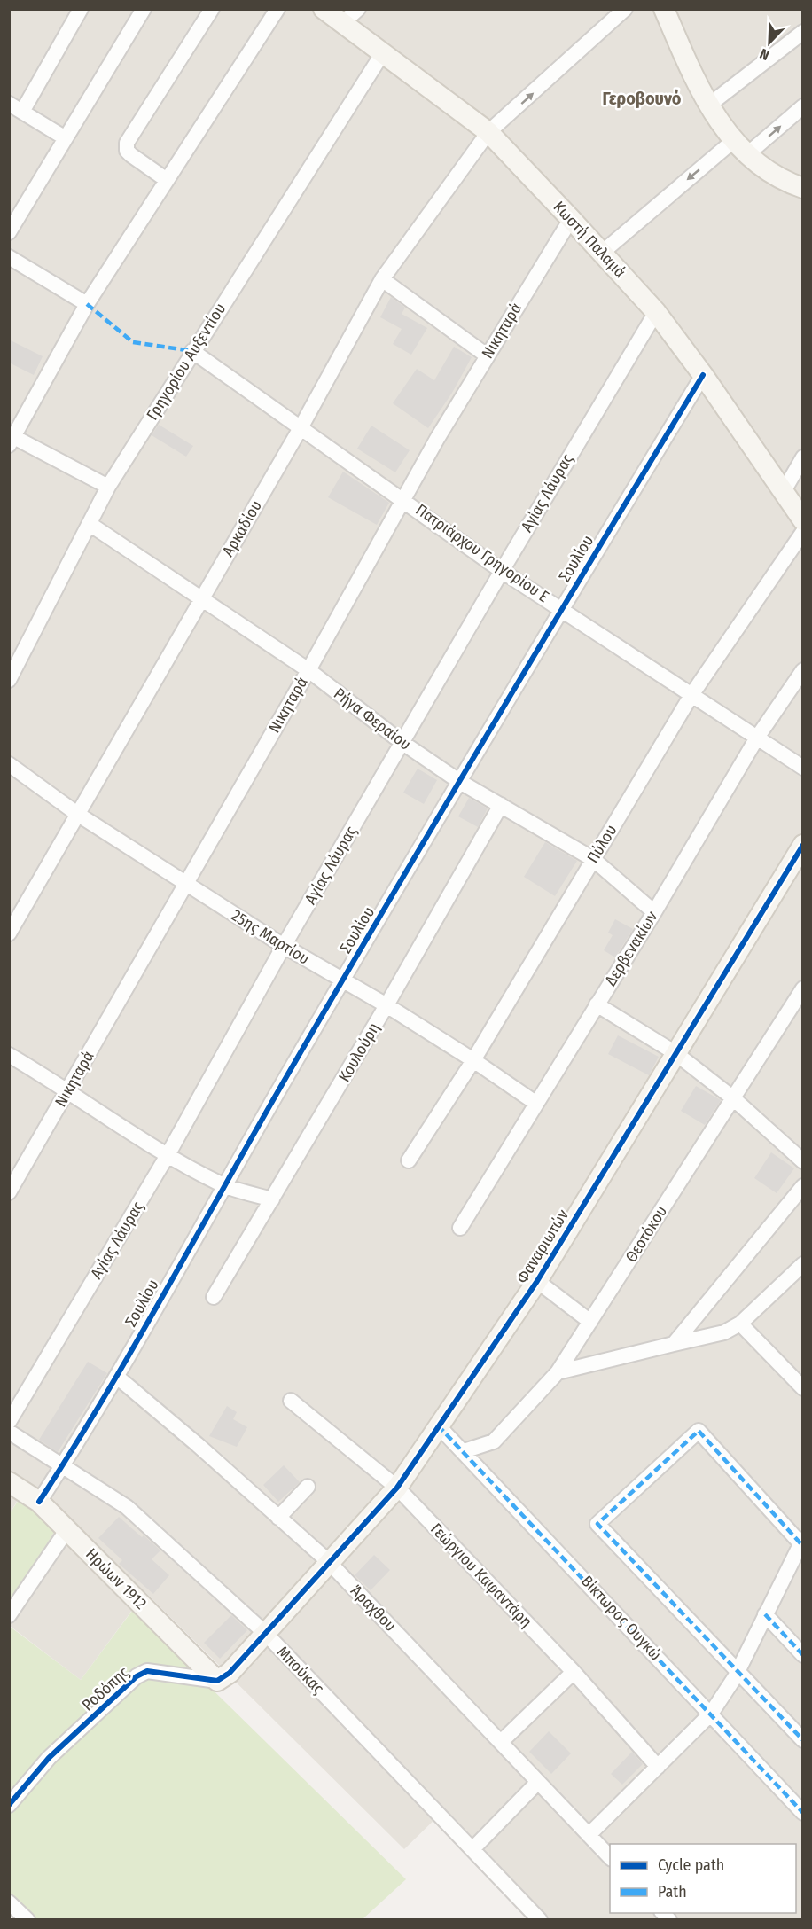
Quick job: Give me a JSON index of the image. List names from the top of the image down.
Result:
{
  "streets": {
    "street": [
      "Κωστή Παλαμά",
      "Νικηταρά",
      "Γρηγορίου Αυξεντίου",
      "Αγίας Λάυρας",
      "Αρκαδίου",
      "Πατριάρχου Γρηγορίου Ε",
      "Σουλίου",
      "Ρήγα Φεραίου",
      "Πύλου",
      "25ης Μαρτίου",
      "Δερβενακίων",
      "Κουλούρη",
      "Θεοτόκου",
      "Φαναριωτών",
      "Γεώργιου Καφαντάρη",
      "Ηρώων 1912",
      "Άραχθου",
      "Βίκτωρος Ουγκώ",
      "Μπούκας",
      "Ροδόπης"
    ]
  },
  "crossings": [
    ["Κωστή Παλαμά", "Νικηταρά"],
    ["Κωστή Παλαμά", "Γρηγορίου Αυξεντίου"],
    ["Κωστή Παλαμά", "Αγίας Λάυρας"],
    ["Κωστή Παλαμά", "Αρκαδίου"],
    ["Κωστή Παλαμά", "Σουλίου"],
    ["Νικηταρά", "Πατριάρχου Γρηγορίου Ε"],
    ["Νικηταρά", "Ρήγα Φεραίου"],
    ["Νικηταρά", "25ης Μαρτίου"],
    ["Γρηγορίου Αυξεντίου", "Πατριάρχου Γρηγορίου Ε"],
    ["Γρηγορίου Αυξεντίου", "Ρήγα Φεραίου"],
    ["Αγίας Λάυρας", "Πατριάρχου Γρηγορίου Ε"],
    ["Αγίας Λάυρας", "Ρήγα Φεραίου"],
    ["Αγίας Λάυρας", "25ης Μαρτίου"],
    ["Αρκαδίου", "Πατριάρχου Γρηγορίου Ε"],
    ["Αρκαδίου", "Ρήγα Φεραίου"],
    ["Αρκαδίου", "25ης Μαρτίου"],
    ["Πατριάρχου Γρηγορίου Ε", "Σουλίου"],
    ["Πατριάρχου Γρηγορίου Ε", "Πύλου"],
    ["Πατριάρχου Γρηγορίου Ε", "Δερβενακίων"],
    ["Σουλίου", "Ρήγα Φεραίου"],
    ["Σουλίου", "25ης Μαρτίου"],
    ["Σουλίου", "Ηρώων 1912"],
    ["Σουλίου", "Άραχθου"],
    ["Σουλίου", "Μπούκας"],
    ["Ρήγα Φεραίου", "Πύλου"],
    ["Ρήγα Φεραίου", "Δερβενακίων"],
    ["Ρήγα Φεραίου", "Κουλούρη"],
    ["Πύλου", "25ης Μαρτίου"],
    ["25ης Μαρτίου", "Δερβενακίων"],
    ["25ης Μαρτίου", "Κουλούρη"],
    ["Θεοτόκου", "Βίκτωρος Ουγκώ"],
    ["Φαναριωτών", "Γεώργιου Καφαντάρη"],
    ["Φαναριωτών", "Άραχθου"],
    ["Φαναριωτών", "Βίκτωρος Ουγκώ"],
    ["Φαναριωτών", "Μπούκας"],
    ["Ηρώων 1912", "Ροδόπης"]
  ],
  "districts": ["Γεροβουνό"],
  "legend": ["Cycle path", "Path"],
  "north": "bottom left"
}
